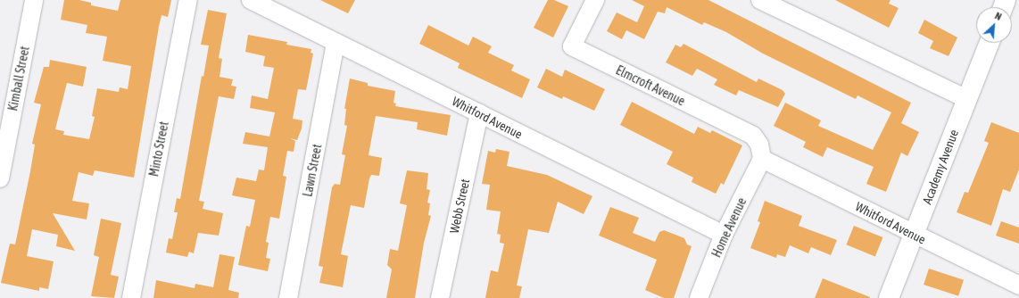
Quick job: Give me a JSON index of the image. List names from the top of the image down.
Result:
{
  "streets": {
    "street": [
      "Kimball Street",
      "Elmcroft Avenue",
      "Whitford Avenue",
      "Minto Street",
      "Academy Avenue",
      "Lawn Street",
      "Webb Street",
      "Home Avenue"
    ]
  },
  "crossings": [
    ["Elmcroft Avenue", "Whitford Avenue"],
    ["Elmcroft Avenue", "Home Avenue"],
    ["Whitford Avenue", "Academy Avenue"],
    ["Whitford Avenue", "Lawn Street"],
    ["Whitford Avenue", "Webb Street"],
    ["Whitford Avenue", "Home Avenue"]
  ],
  "north": "top right"
}
